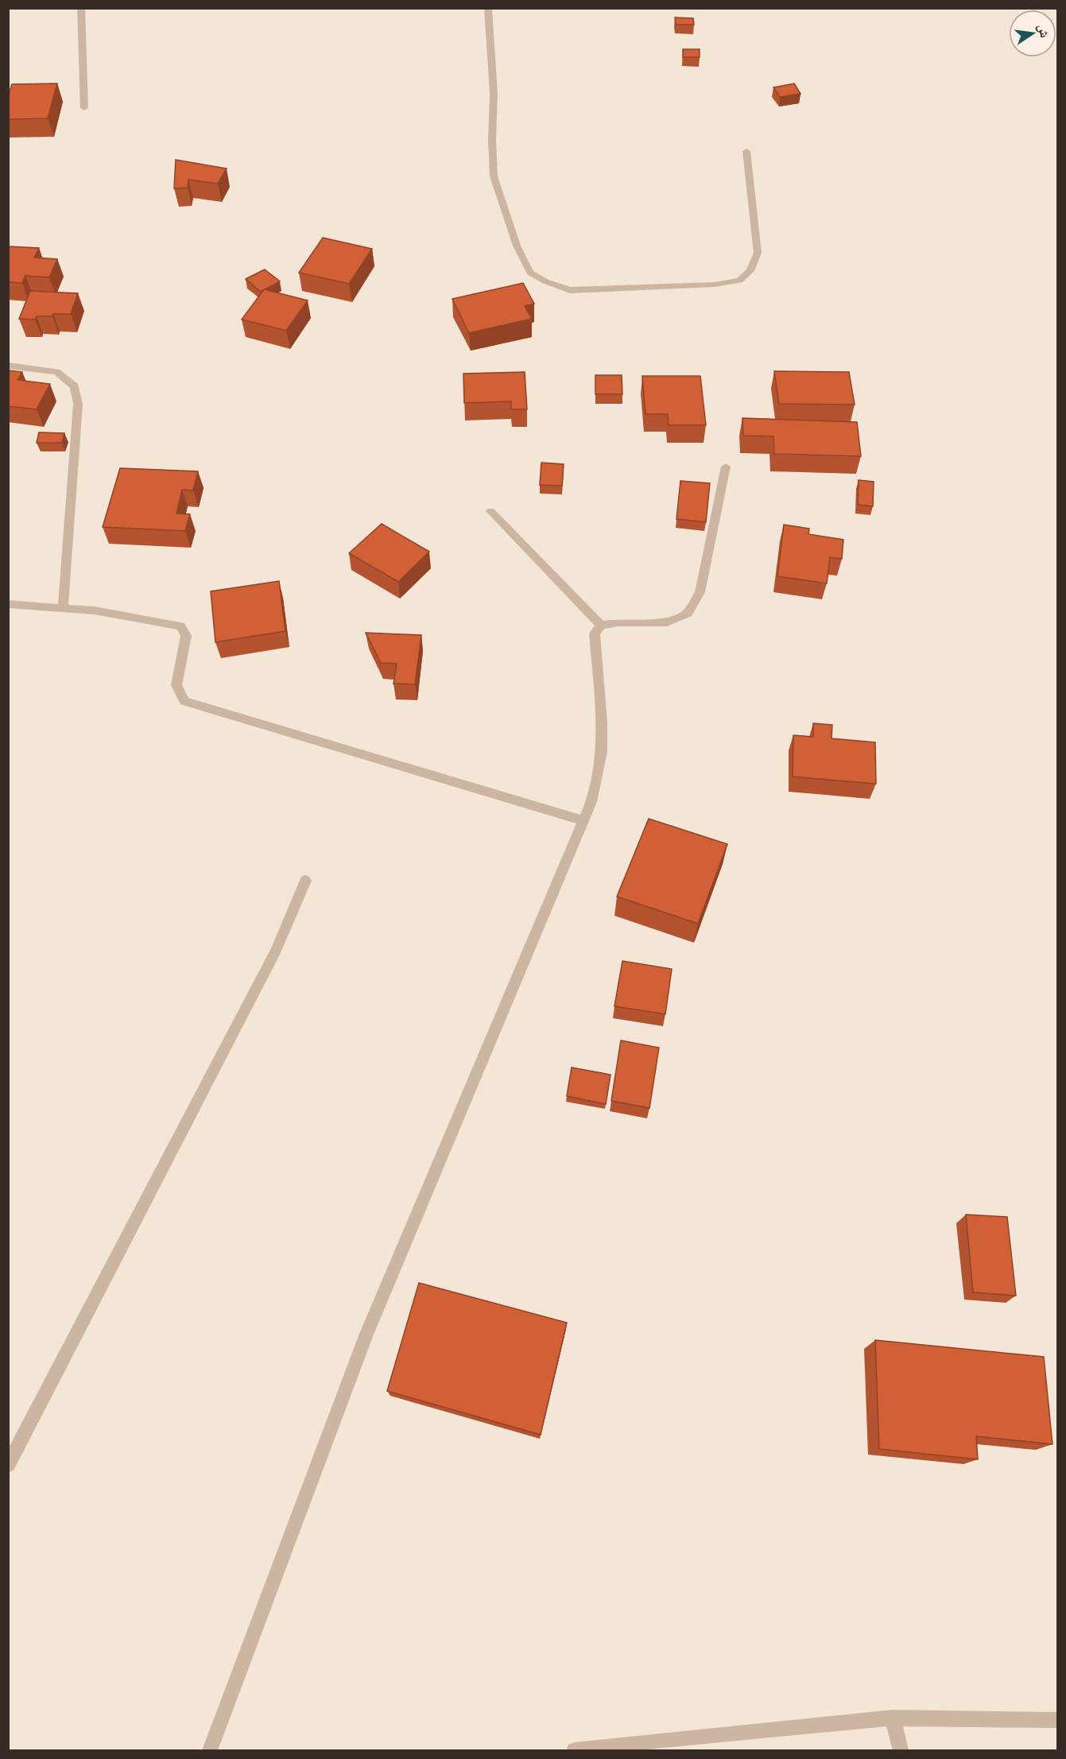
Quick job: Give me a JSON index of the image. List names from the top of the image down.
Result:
{
  "north": "right"
}
